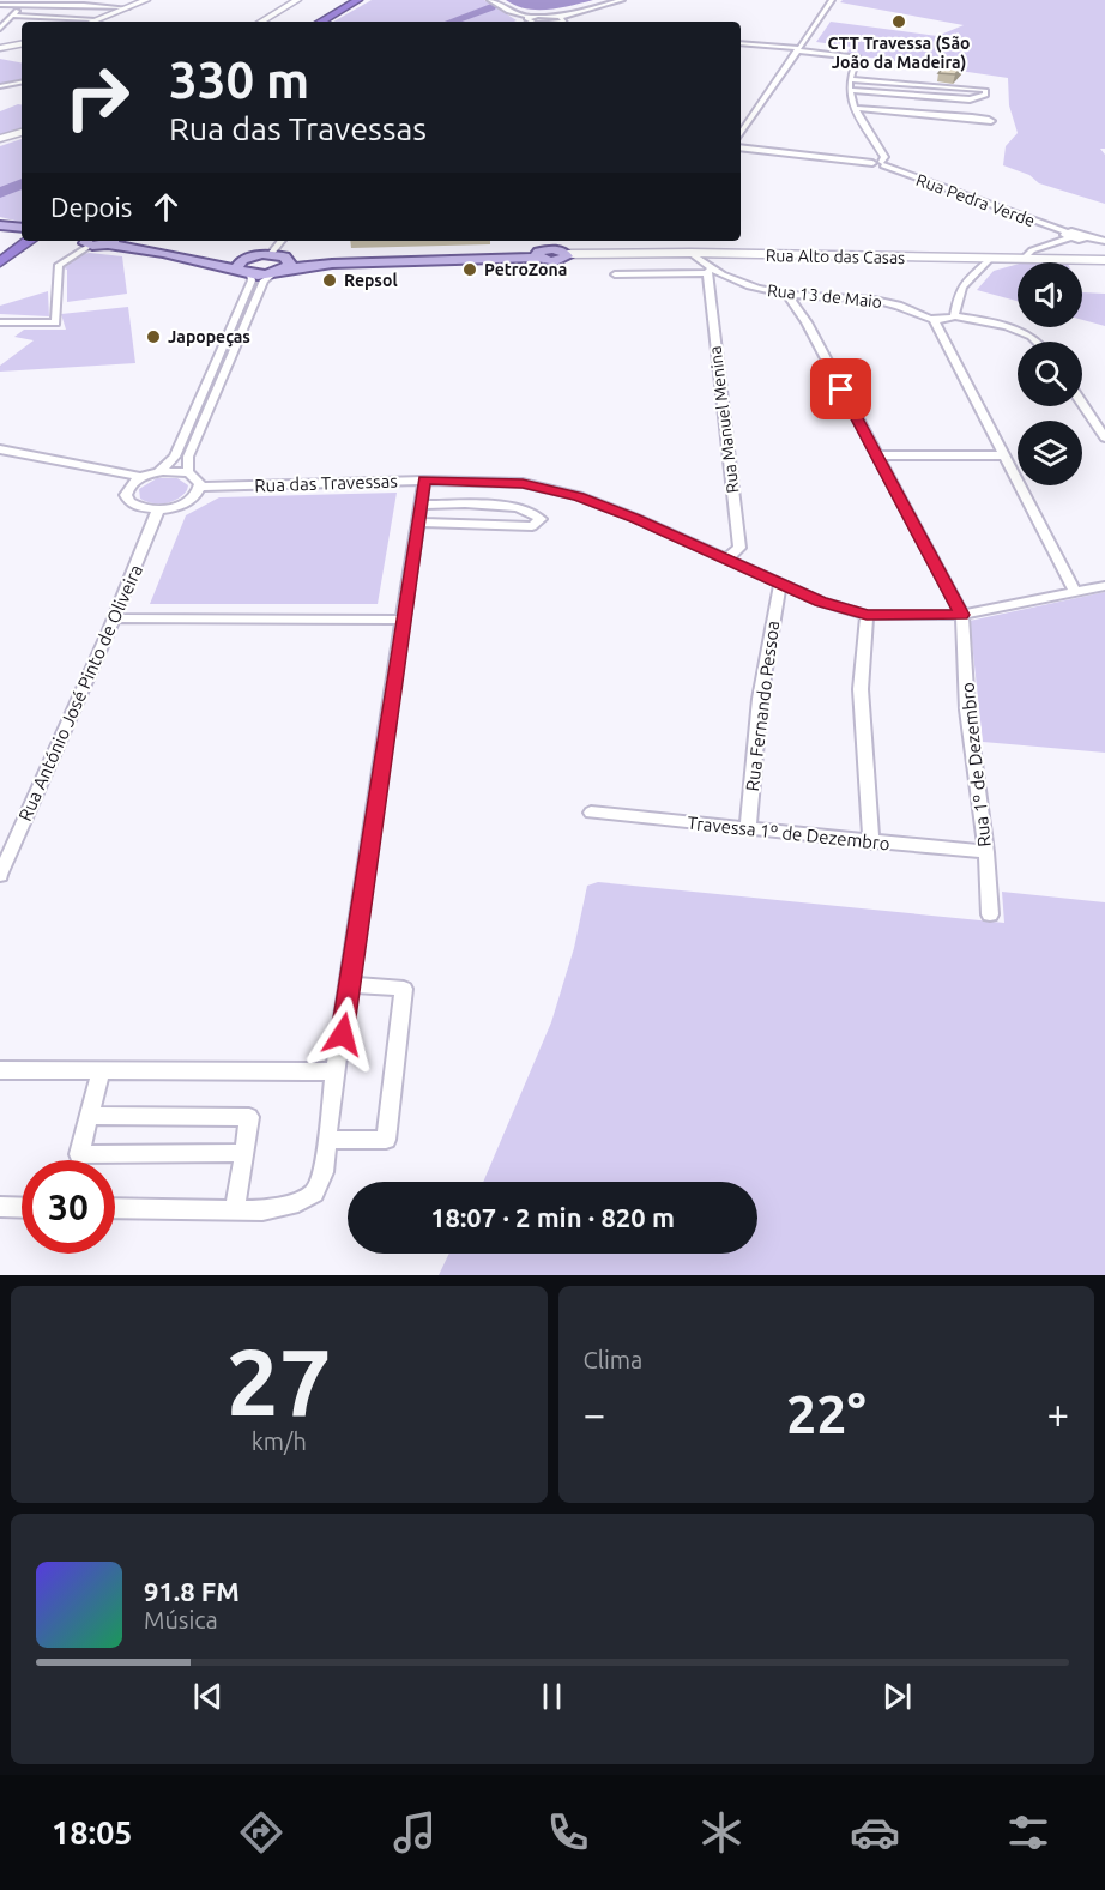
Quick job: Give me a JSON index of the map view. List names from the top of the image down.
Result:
{
  "streets": {
    "main road": ["Rua Alto das Casas"],
    "street": [
      "Rua Pedra Verde",
      "Rua 13 de Maio",
      "Rua Manuel Menina",
      "Rua das Travessas",
      "Rua António José Pinto de Oliveira",
      "Rua Fernando Pessoa",
      "Rua 1º de Dezembro",
      "Travessa 1º de Dezembro"
    ]
  },
  "crossings": [
    ["Rua Alto das Casas", "Rua 13 de Maio"],
    ["Rua 13 de Maio", "Rua Manuel Menina"],
    ["Rua Manuel Menina", "Rua das Travessas"],
    ["Rua das Travessas", "Rua Fernando Pessoa"],
    ["Rua das Travessas", "Rua 1º de Dezembro"],
    ["Rua Fernando Pessoa", "Travessa 1º de Dezembro"],
    ["Rua 1º de Dezembro", "Travessa 1º de Dezembro"]
  ],
  "places": [
    "CTT Travessa (São João da Madeira)",
    "PetroZona",
    "Repsol",
    "Japopeças"
  ],
  "page": {
    "turn": ["330 m", "Rua das Travessas"],
    "then": "Depois",
    "limit": "30",
    "trip": "18:07 · 2 min · 820 m",
    "tile": [
      ["27", "km/h"],
      "Clima"
    ],
    "heat": ["−", "22°", "+"],
    "song": ["91.8 FM", "Música"],
    "tabs": "18:05"
  }
}
